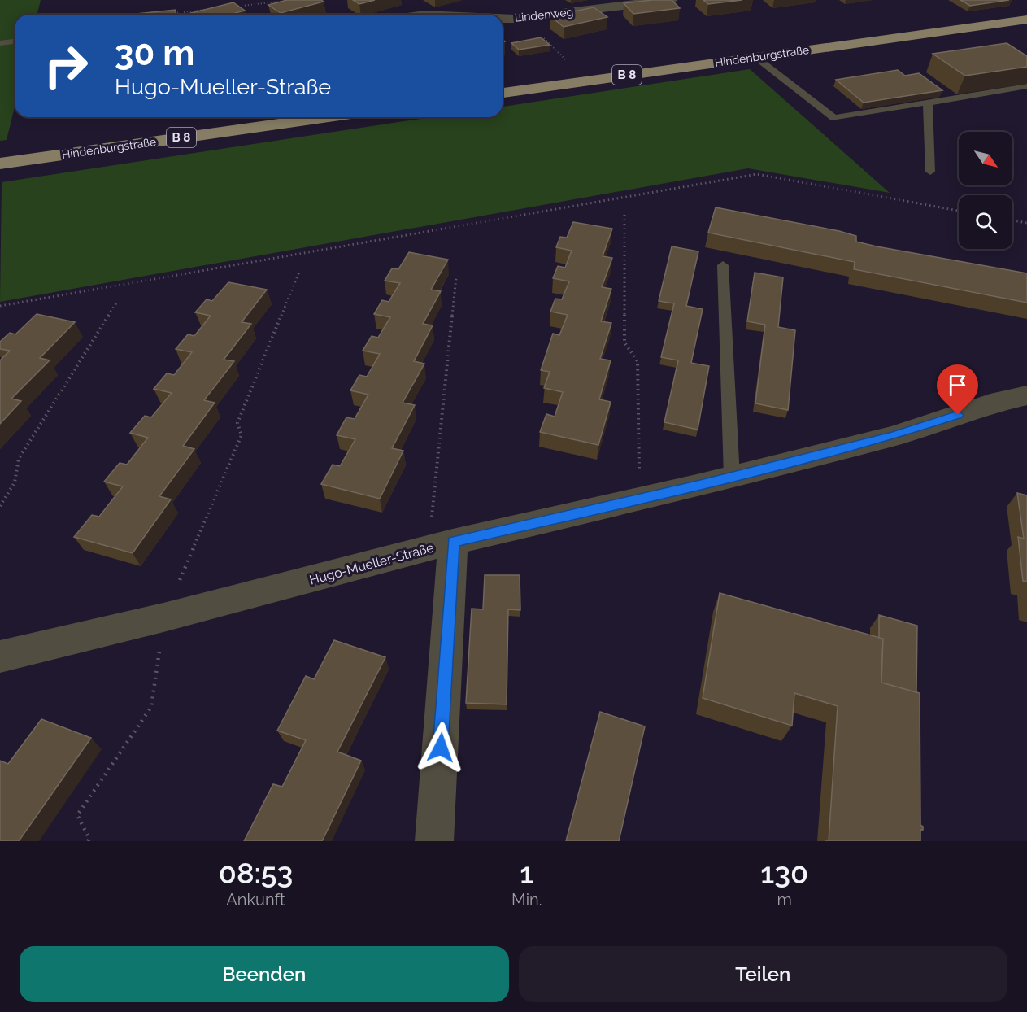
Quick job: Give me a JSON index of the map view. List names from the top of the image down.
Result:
{
  "streets": {
    "main road": ["Hindenburgstraße", "B 8"],
    "street": ["Lindenweg", "Hugo-Mueller-Straße"]
  },
  "north": "bottom right",
  "page": {
    "turn": ["30 m", "Hugo-Mueller-Straße"],
    "eta": [
      "08:53",
      "Ankunft",
      "1",
      "Min.",
      "130",
      "m"
    ],
    "buttons": ["Beenden", "Teilen"]
  }
}
